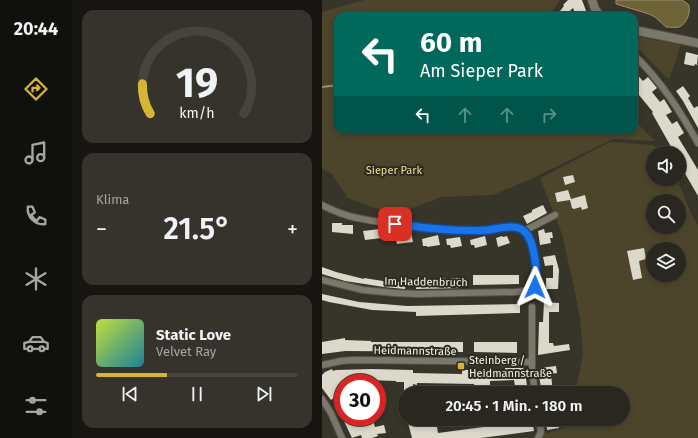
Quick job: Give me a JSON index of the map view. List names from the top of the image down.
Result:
{
  "streets": {
    "street": ["Im Haddenbruch", "Heidmannstraße"]
  },
  "parks": ["Sieper Park"],
  "places": {
    "transit": ["Steinberg / Heidmannstraße"]
  },
  "page": {
    "tabs": "20:44",
    "turn": ["60 m", "Am Sieper Park"],
    "tile": "Klima",
    "heat": ["−", "21.5°", "+"],
    "song": ["Static Love", "Velvet Ray"],
    "limit": "30",
    "trip": "20:45 · 1 Min. · 180 m",
    "gauge": ["19", "km/h"]
  }
}
